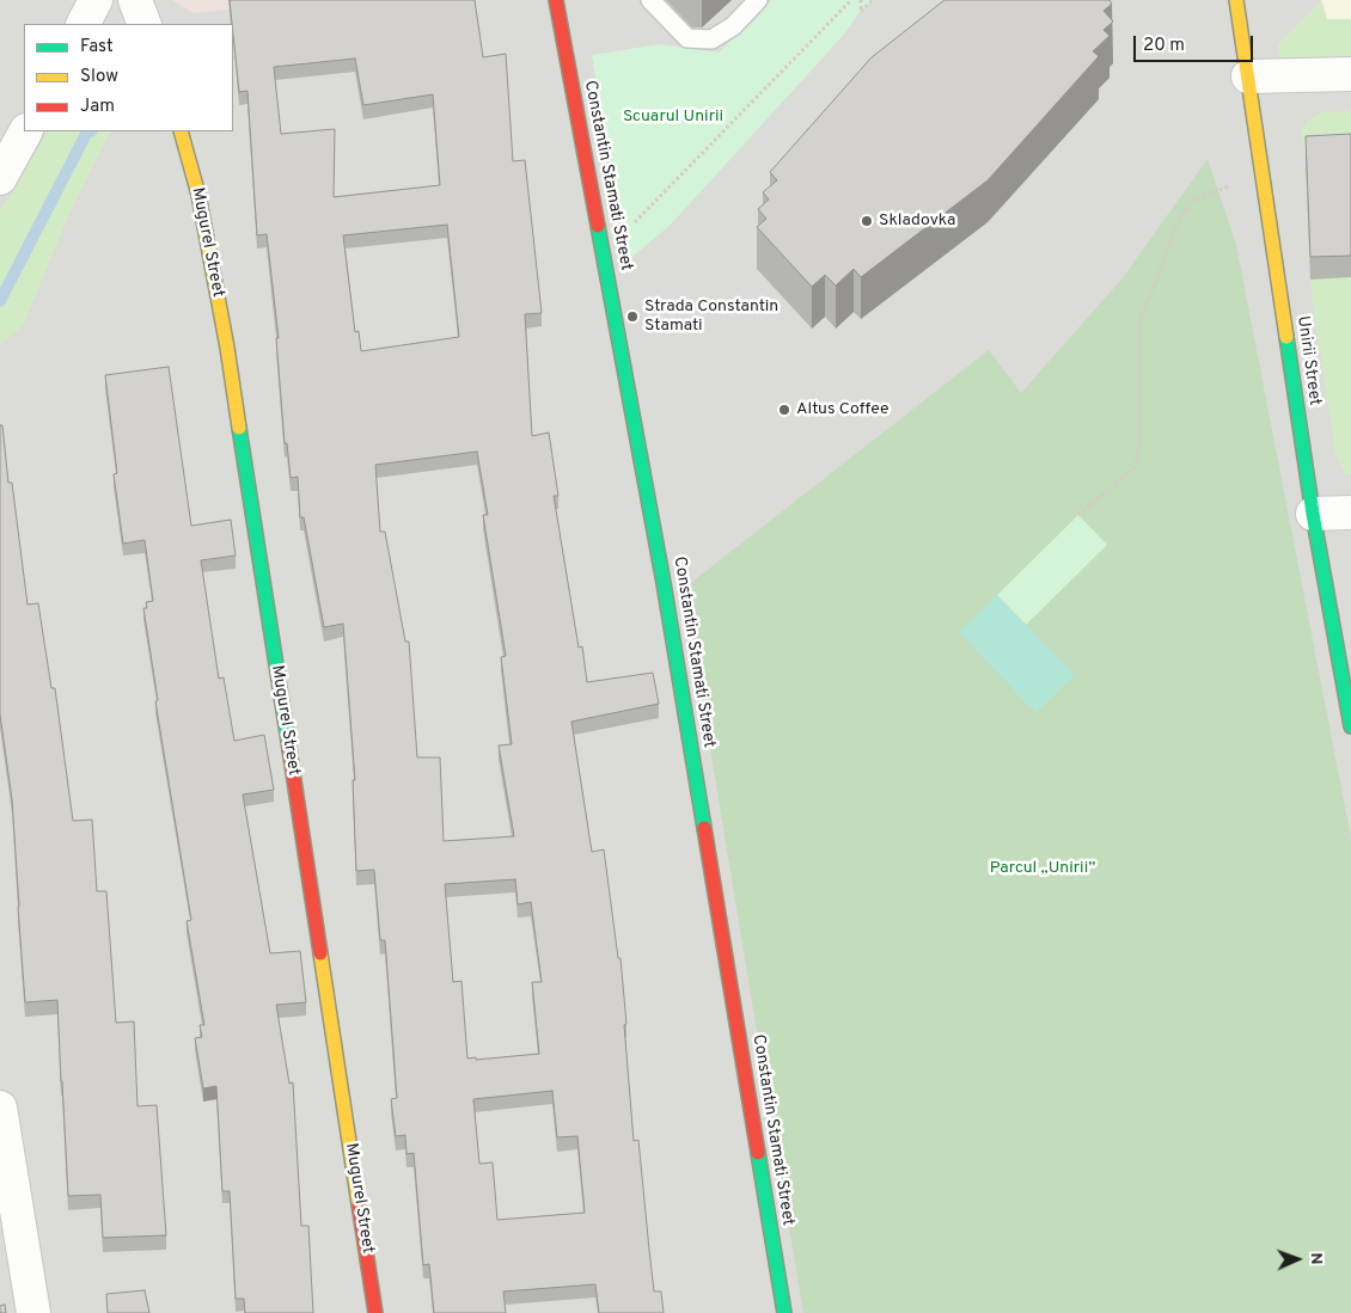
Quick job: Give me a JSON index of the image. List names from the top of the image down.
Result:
{
  "streets": {
    "street": ["Constantin Stamati Street", "Mugurel Street", "Unirii Street"]
  },
  "parks": ["Scuarul Unirii", "Parcul „Unirii”"],
  "places": ["Skladovka", "Strada Constantin Stamati", "Altus Coffee"],
  "legend": ["Fast", "Slow", "Jam"],
  "scale_bar": "20 m",
  "north": "right"
}
